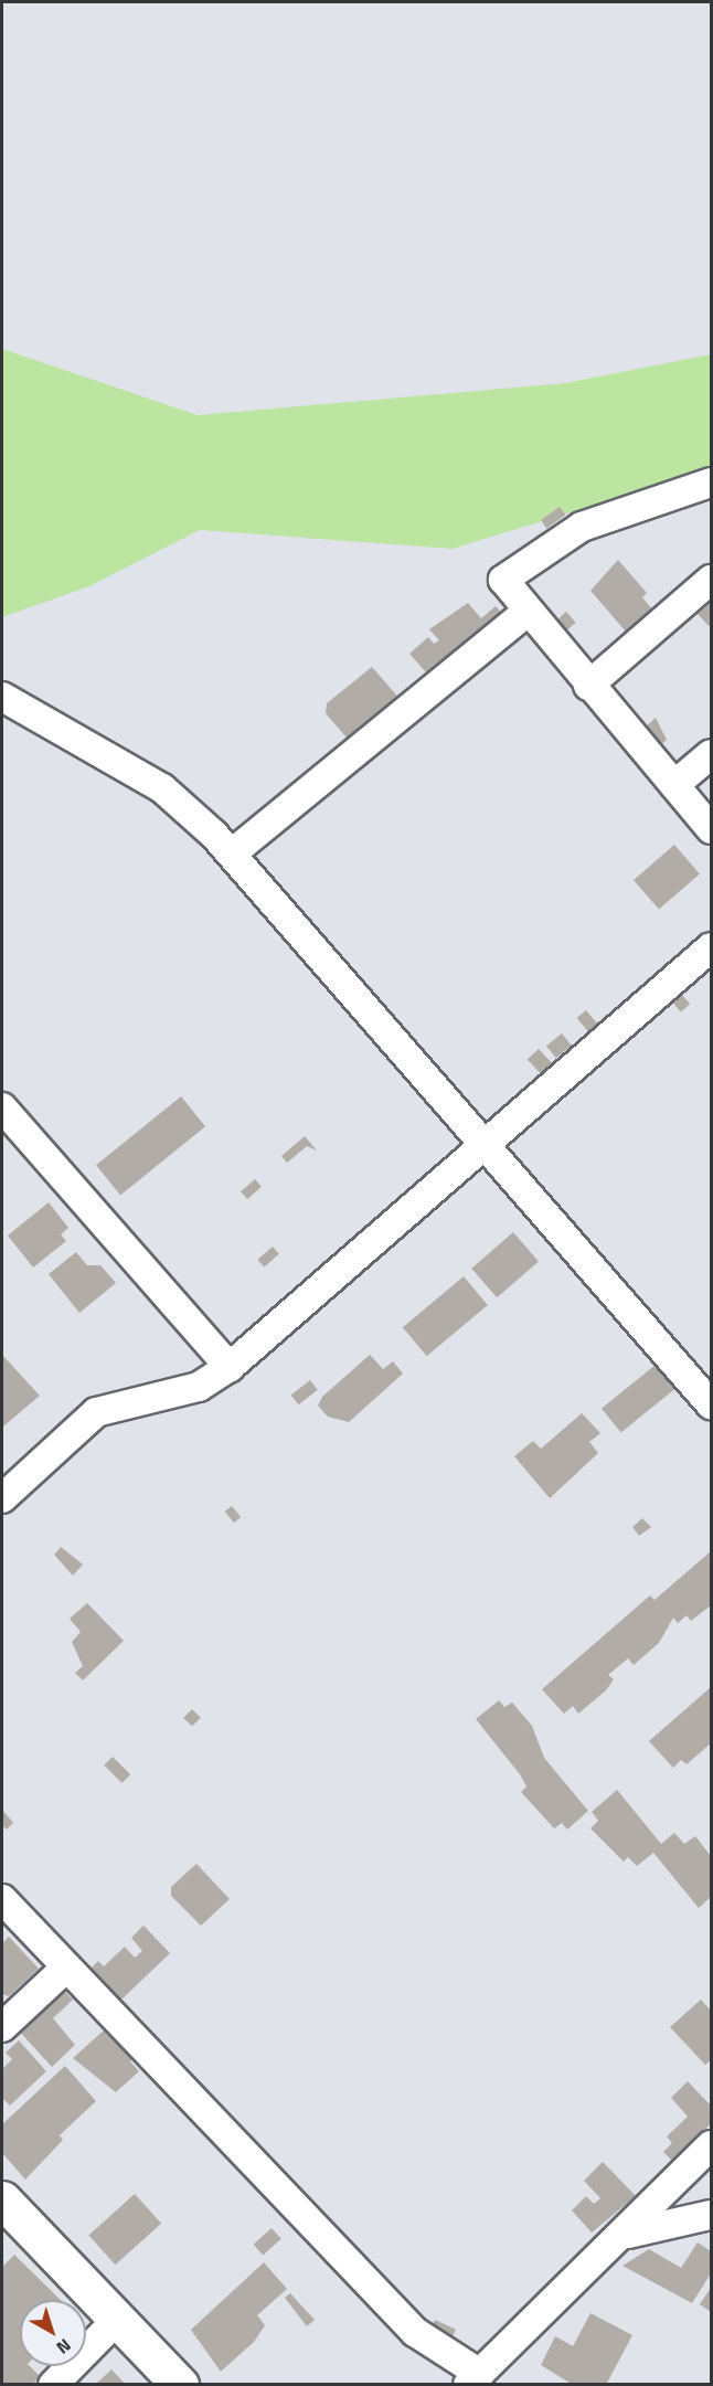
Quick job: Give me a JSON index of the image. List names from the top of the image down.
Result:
{
  "north": "bottom right"
}
